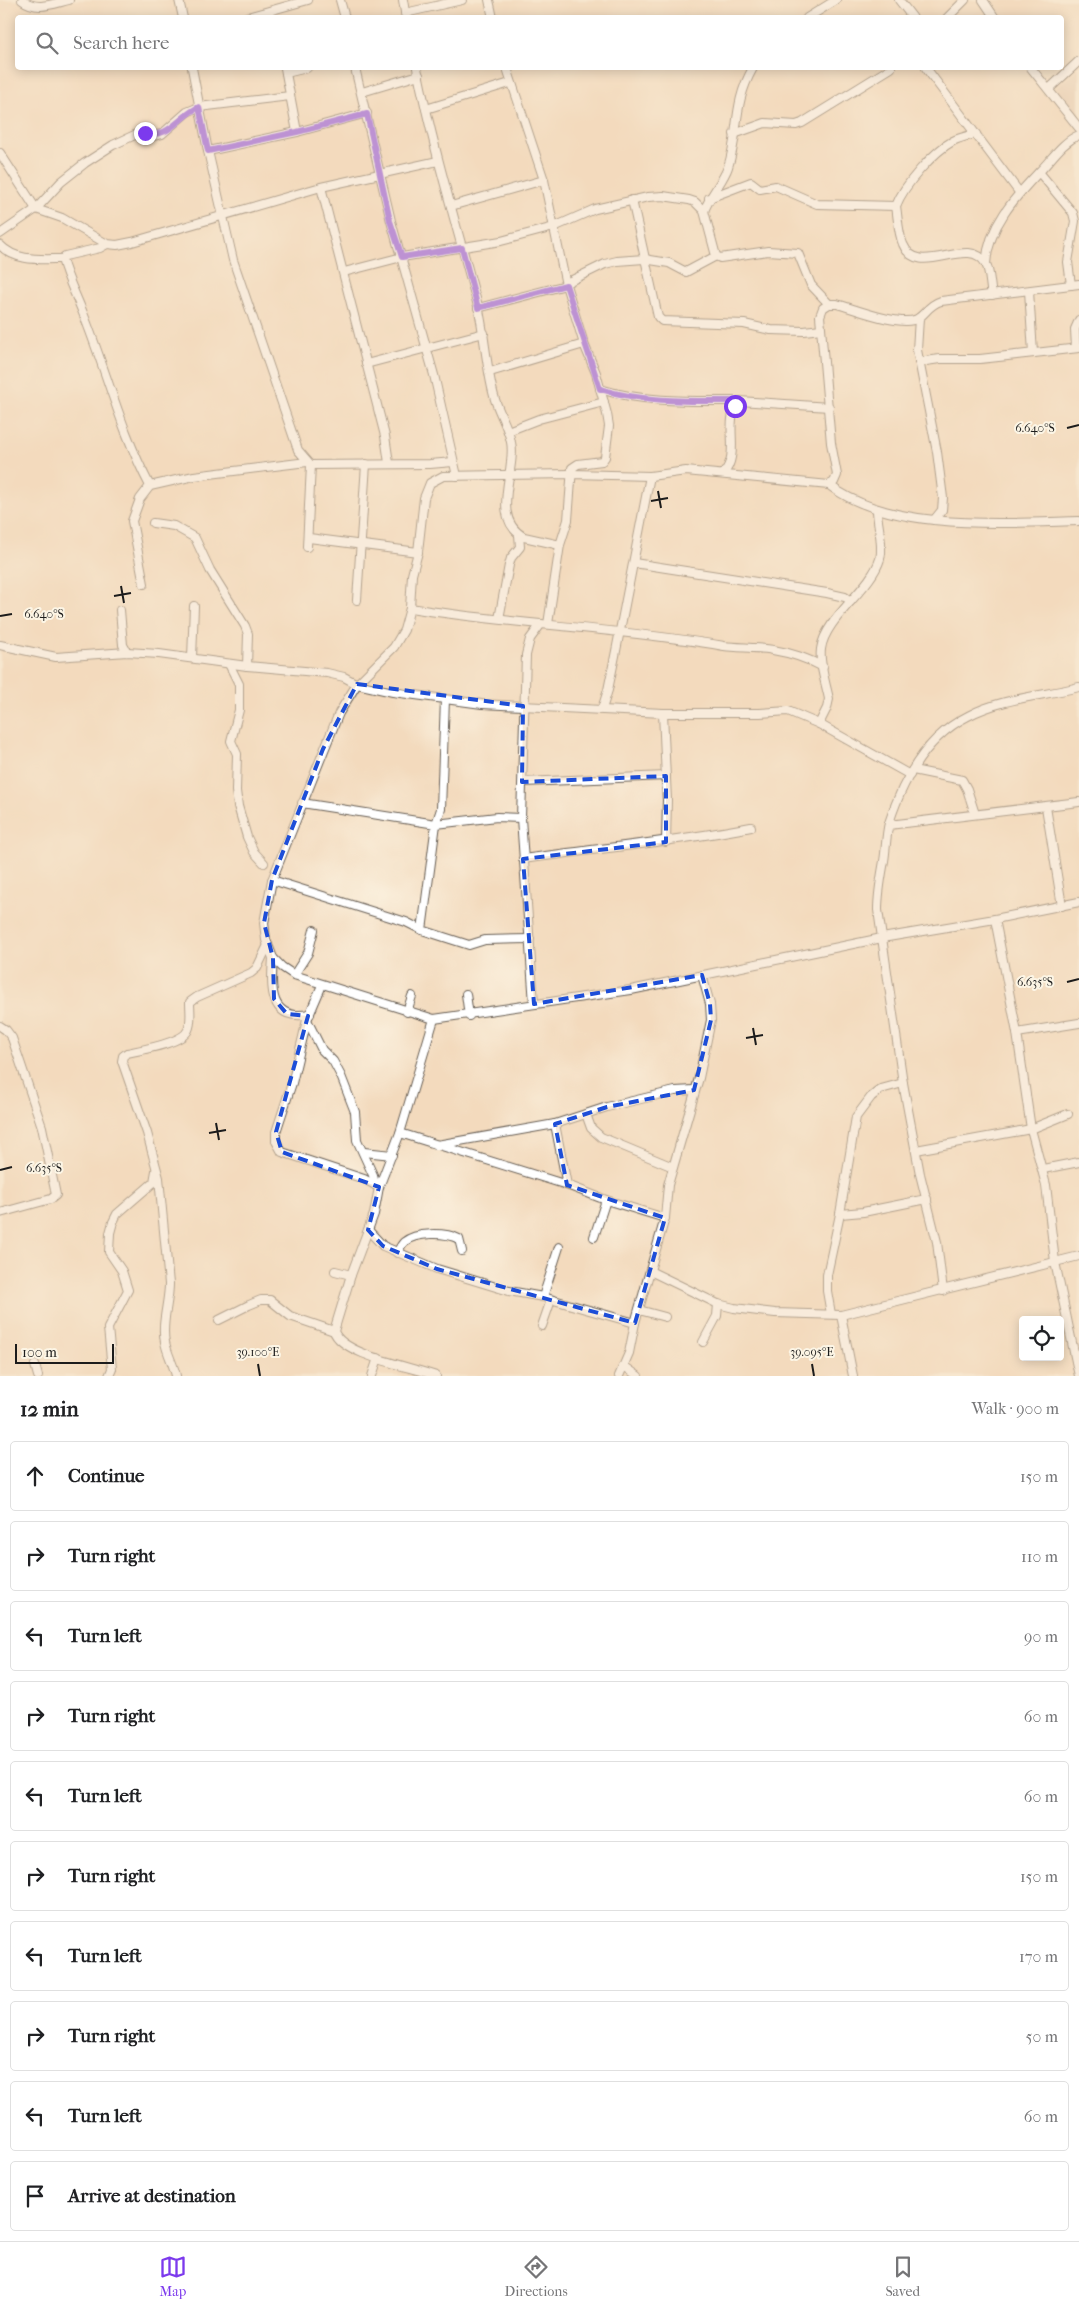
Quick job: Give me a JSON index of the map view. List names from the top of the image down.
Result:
{
  "scale_bar": "100 m",
  "page": {
    "search": "Search here",
    "scale": "100 m",
    "heading": ["12 min", "Walk · 900 m"],
    "list": [
      ["Continue", "150 m"],
      ["Turn right", "110 m"],
      ["Turn left", "90 m"],
      ["Turn right", "60 m"],
      ["Turn left", "60 m"],
      ["Turn right", "150 m"],
      ["Turn left", "170 m"],
      ["Turn right", "50 m"],
      ["Turn left", "60 m"],
      "Arrive at destination"
    ],
    "nav": ["Map", "Directions", "Saved"]
  },
  "coordinates": [
    "6.640°S",
    "6.635°S",
    "39.100°E",
    "39.095°E"
  ]
}
